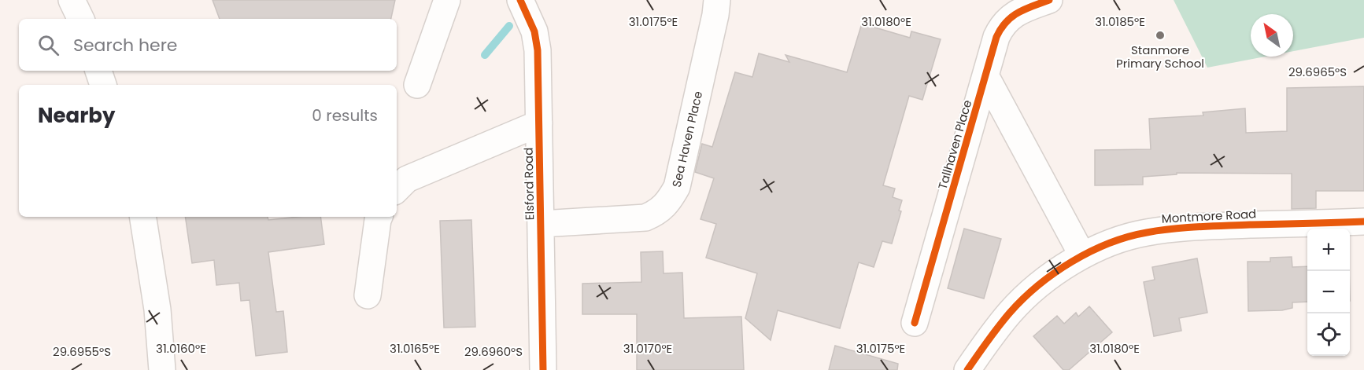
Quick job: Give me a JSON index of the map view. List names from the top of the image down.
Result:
{
  "streets": {
    "street": [
      "Sea Haven Place",
      "Tallhaven Place",
      "Elsford Road",
      "Montmore Road"
    ]
  },
  "crossings": [
    ["Sea Haven Place", "Elsford Road"]
  ],
  "places": ["Stanmore Primary School"],
  "north": "top left",
  "page": {
    "search": "Search here",
    "heading": ["Nearby", "0 results"],
    "map_buttons": ["+", "−"]
  },
  "coordinates": [
    "31.0175°E",
    "31.0180°E",
    "31.0185°E",
    "29.6965°S",
    "31.0160°E",
    "31.0165°E",
    "31.0170°E",
    "29.6955°S",
    "29.6960°S"
  ]
}
